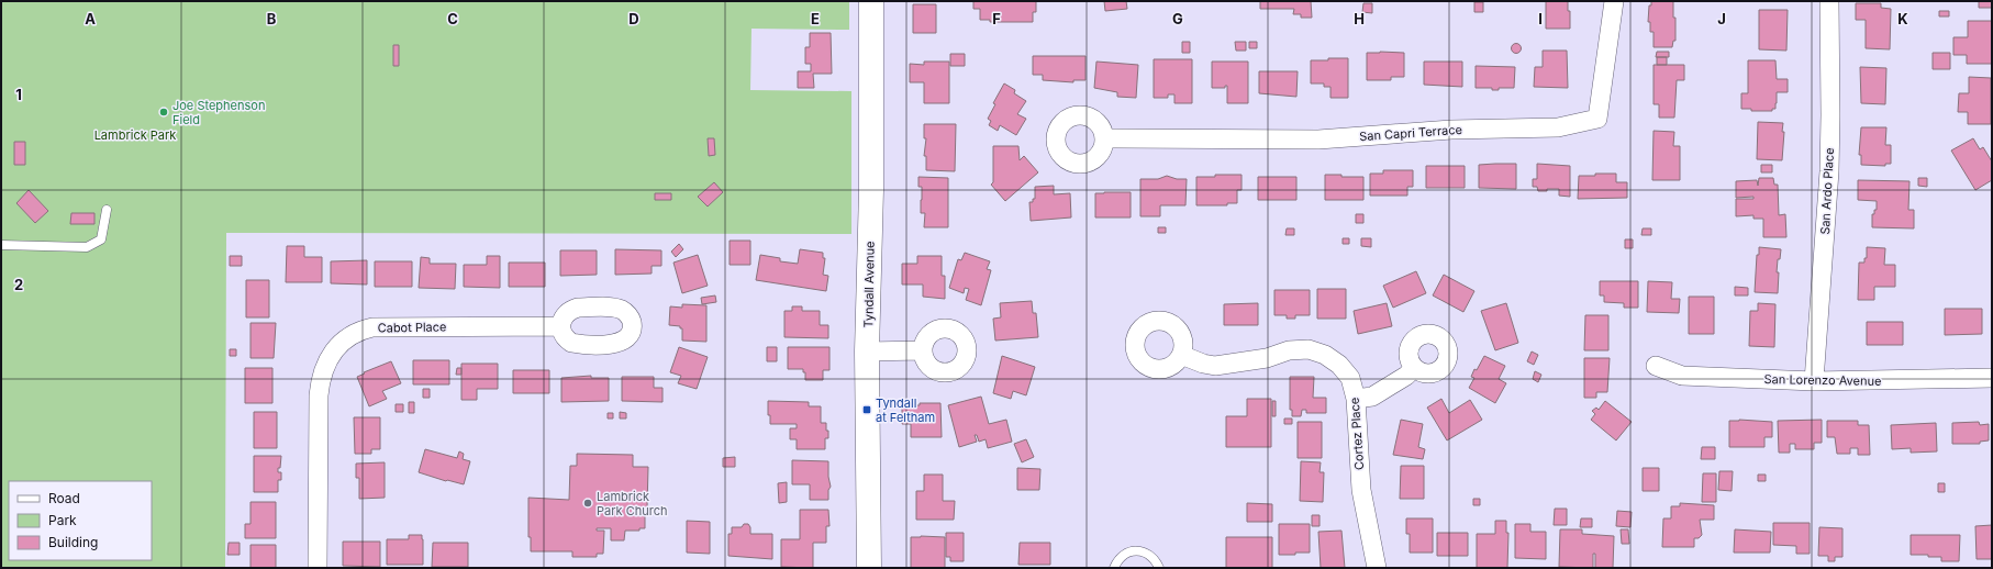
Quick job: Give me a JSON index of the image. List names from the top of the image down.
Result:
{
  "streets": {
    "street": [
      "San Capri Terrace",
      "San Ardo Place",
      "Tyndall Avenue",
      "Cabot Place",
      "San Lorenzo Avenue",
      "Cortez Place"
    ]
  },
  "crossings": [
    ["San Ardo Place", "San Lorenzo Avenue"]
  ],
  "parks": ["Lambrick Park"],
  "places": {
    "other": ["Joe Stephenson Field", "Lambrick Park Church"],
    "transit": ["Tyndall at Feltham"]
  },
  "legend": ["Road", "Park", "Building"],
  "grid": {
    "columns": [
      "A",
      "B",
      "C",
      "D",
      "E",
      "F",
      "G",
      "H",
      "I",
      "J",
      "K"
    ],
    "rows": ["1", "2"]
  }
}
